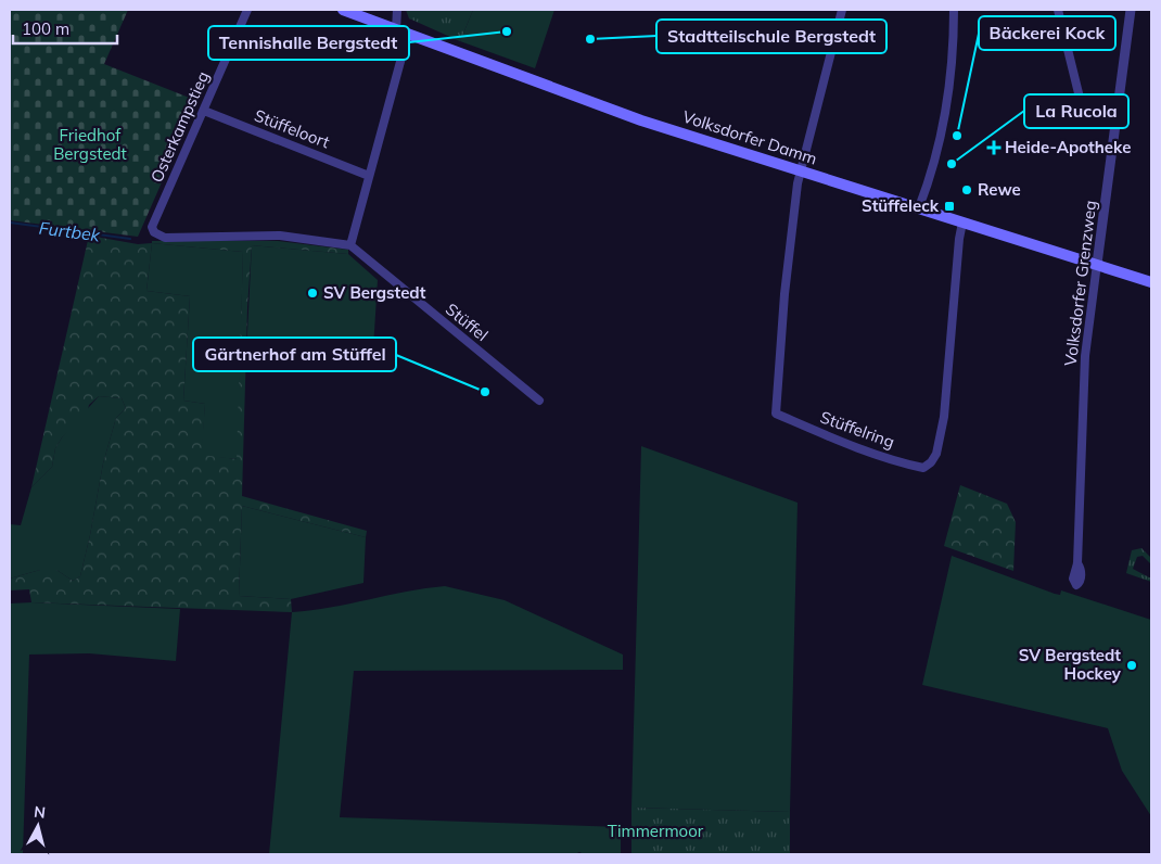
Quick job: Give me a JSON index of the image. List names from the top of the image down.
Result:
{
  "streets": {
    "main road": ["Volksdorfer Damm"],
    "street": [
      "Osterkampstieg",
      "Stüffeloort",
      "Volksdorfer Grenzweg",
      "Stüffel",
      "Stüffelring"
    ]
  },
  "crossings": [
    ["Osterkampstieg", "Stüffeloort"],
    ["Osterkampstieg", "Stüffel"],
    ["Volksdorfer Damm", "Volksdorfer Grenzweg"],
    ["Volksdorfer Damm", "Stüffelring"]
  ],
  "water": ["Furtbek"],
  "parks": ["Friedhof Bergstedt", "Timmermoor"],
  "places": {
    "other": [
      "Tennishalle Bergstedt",
      "Stadtteilschule Bergstedt",
      "Bäckerei Kock",
      "La Rucola",
      "Rewe",
      "SV Bergstedt",
      "Gärtnerhof am Stüffel",
      "SV Bergstedt Hockey"
    ],
    "health": ["Heide-Apotheke"],
    "transit": ["Stüffeleck"]
  },
  "scale_bar": "100 m",
  "north": "top"
}
